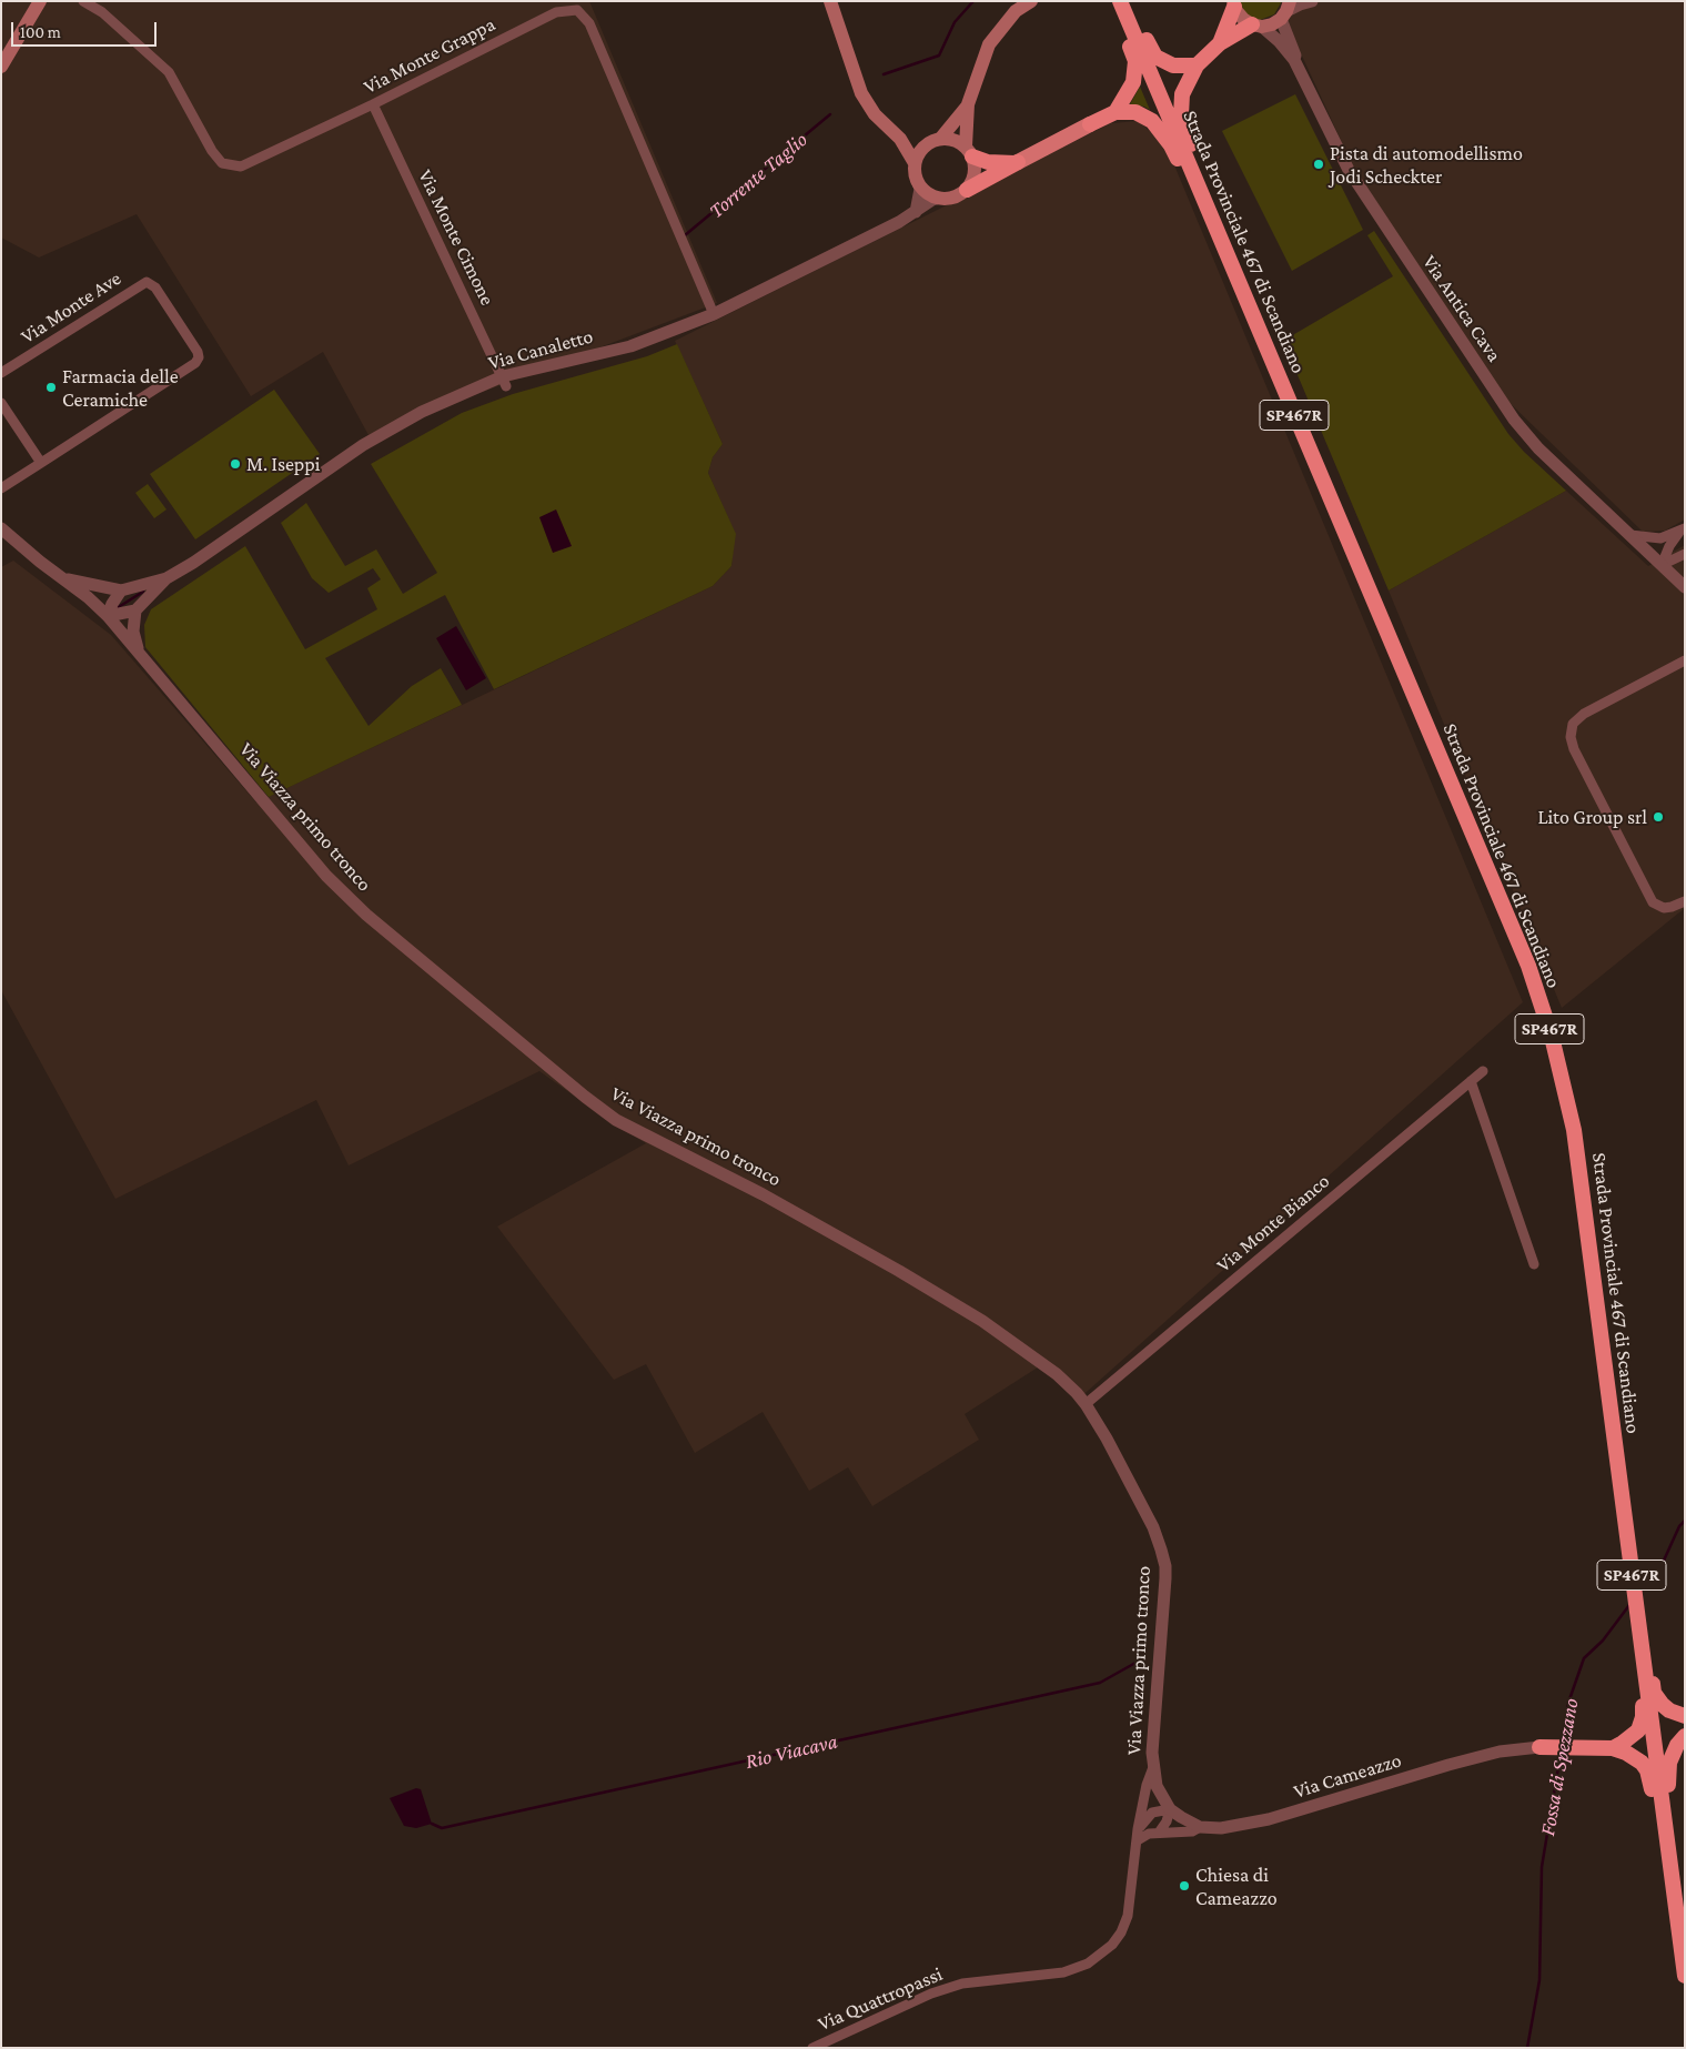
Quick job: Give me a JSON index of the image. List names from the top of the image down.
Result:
{
  "streets": {
    "highway": ["Strada Provinciale 467 di Scandiano", "SP467R"],
    "street": [
      "Via Monte Grappa",
      "Via Monte Cimone",
      "Via Monte Ave",
      "Via Antica Cava",
      "Via Canaletto",
      "Via Viazza primo tronco",
      "Via Monte Bianco",
      "Via Cameazzo",
      "Via Quattropassi"
    ]
  },
  "crossings": [
    ["Via Monte Grappa", "Via Monte Cimone"],
    ["Via Monte Grappa", "Via Canaletto"],
    ["Via Monte Cimone", "Via Canaletto"],
    ["Via Canaletto", "Via Viazza primo tronco"],
    ["Via Viazza primo tronco", "Via Monte Bianco"],
    ["Via Viazza primo tronco", "Via Cameazzo"],
    ["Via Viazza primo tronco", "Via Quattropassi"]
  ],
  "water": ["Torrente Taglio", "Rio Viacava", "Fossa di Spezzano"],
  "places": [
    "Pista di automodellismo Jodi Scheckter",
    "Farmacia delle Ceramiche",
    "M. Iseppi",
    "Lito Group srl",
    "Chiesa di Cameazzo"
  ],
  "scale_bar": "100 m"
}
